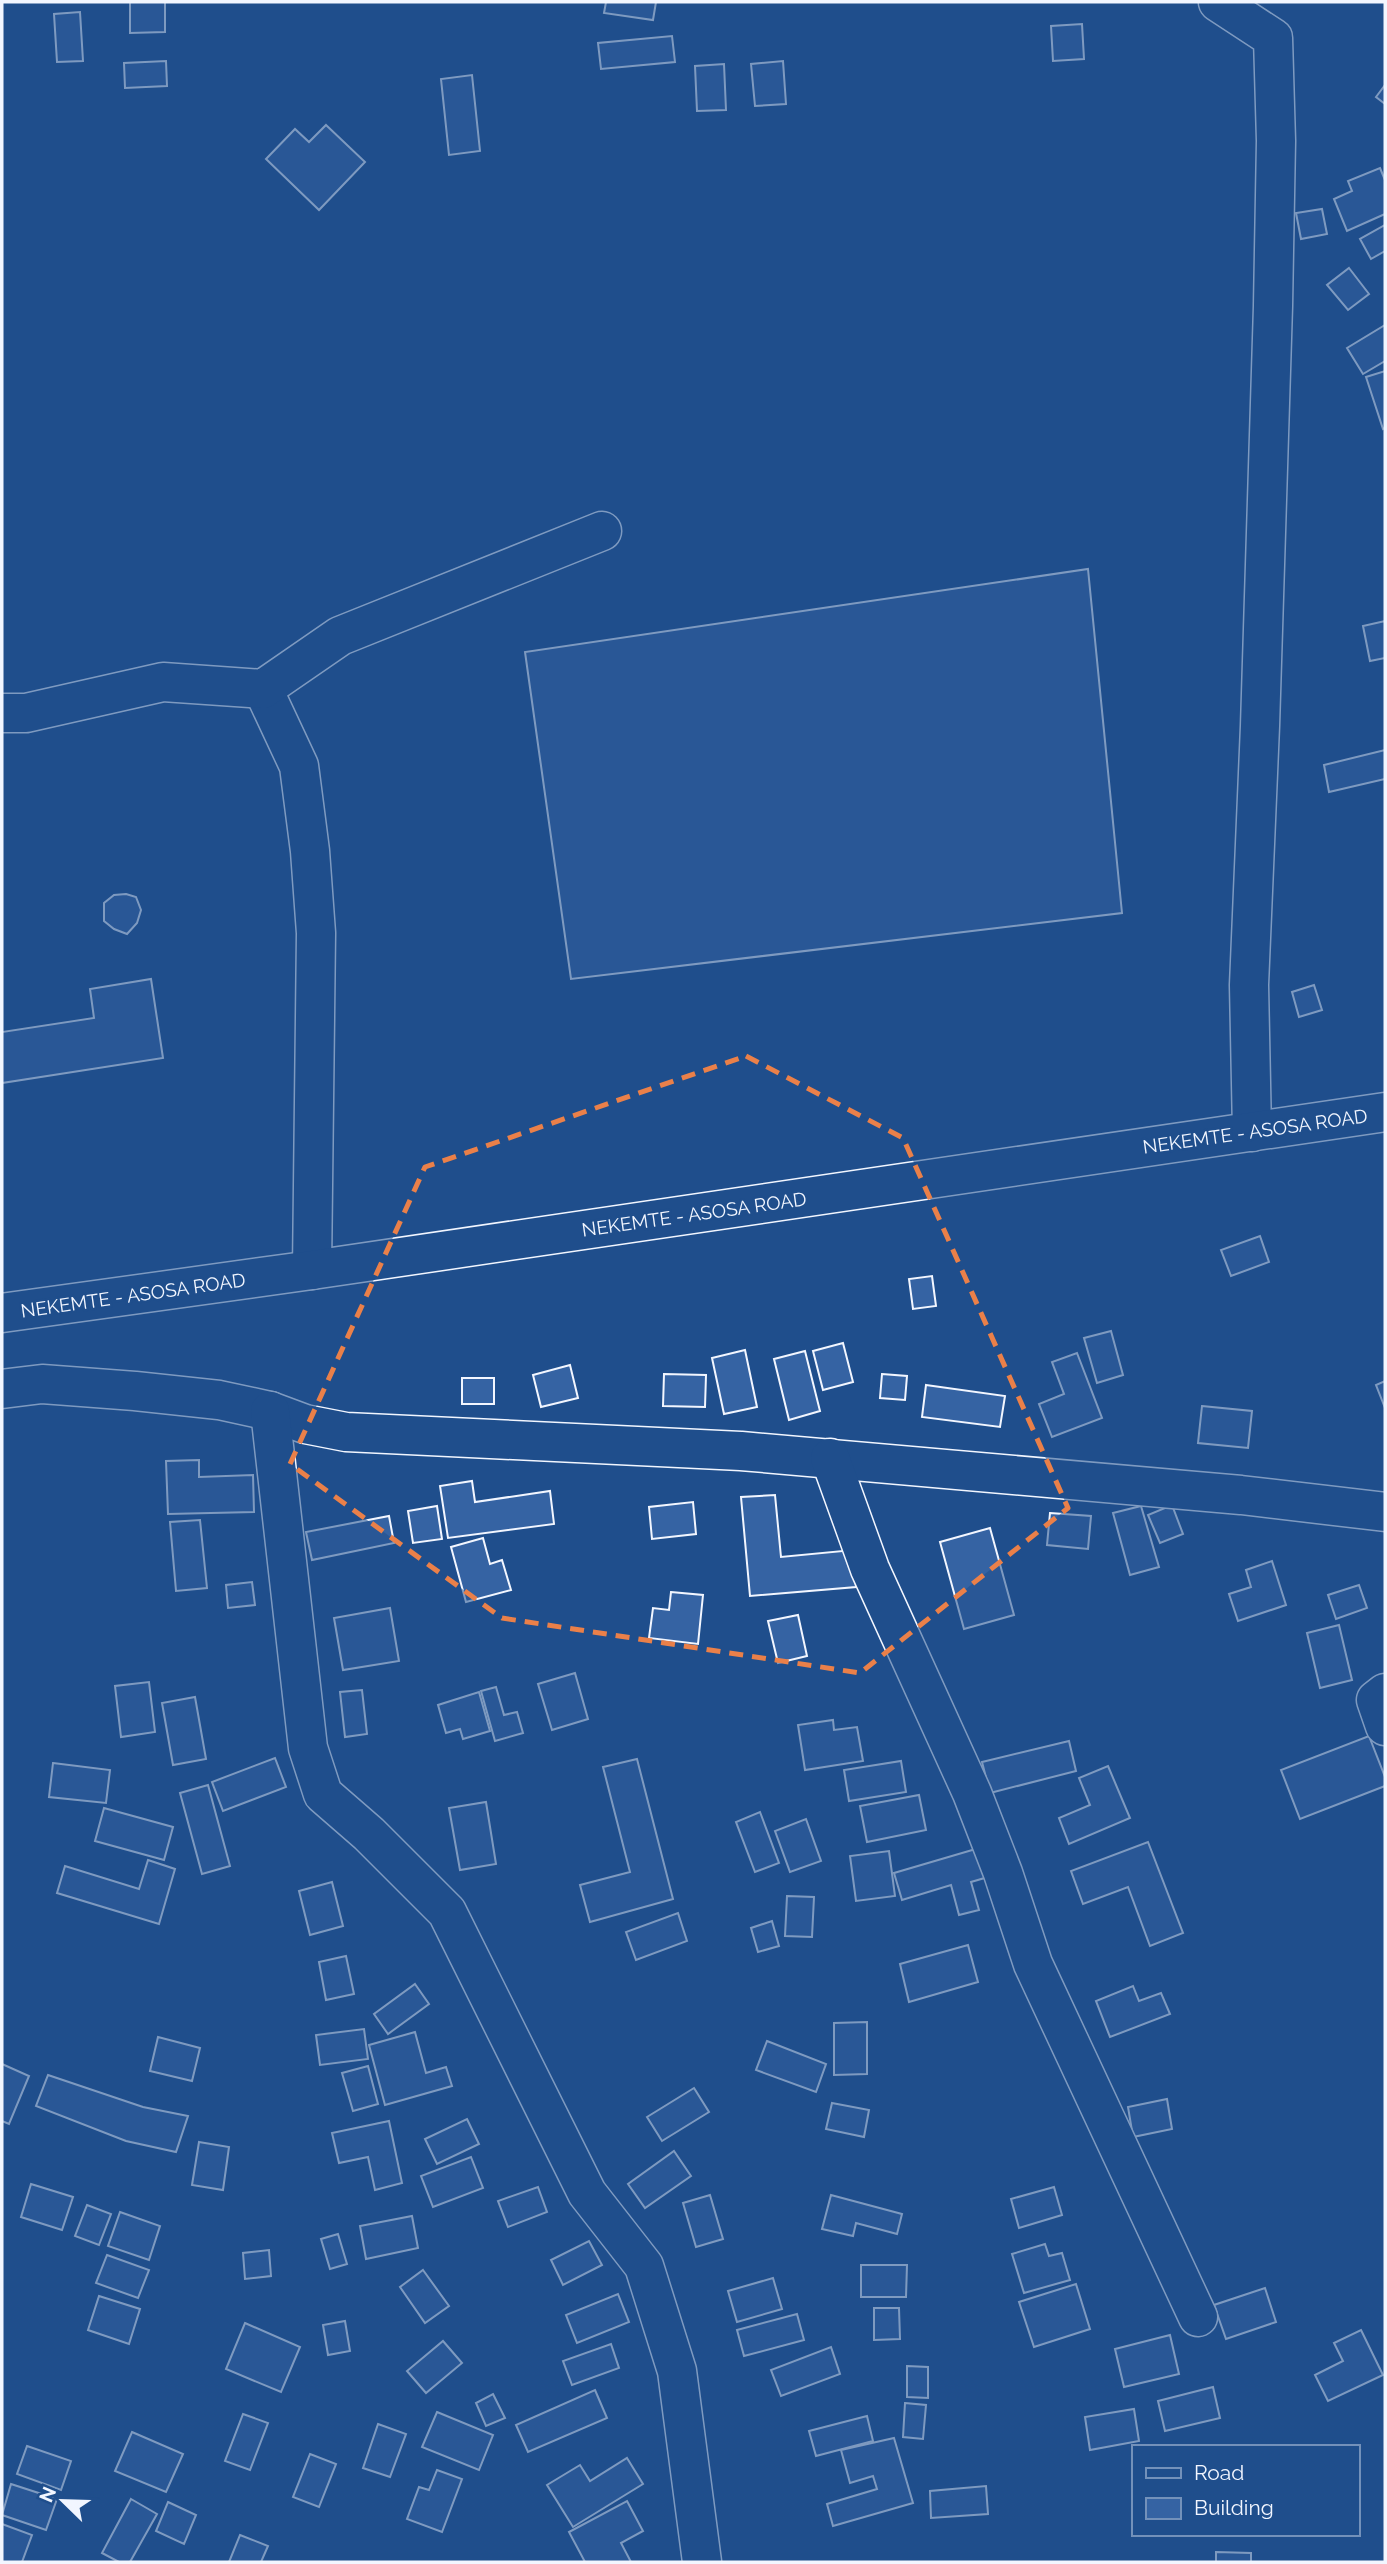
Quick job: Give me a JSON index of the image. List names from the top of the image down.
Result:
{
  "streets": {
    "main road": ["NEKEMTE - ASOSA ROAD"]
  },
  "legend": ["Road", "Building"],
  "north": "top left"
}
